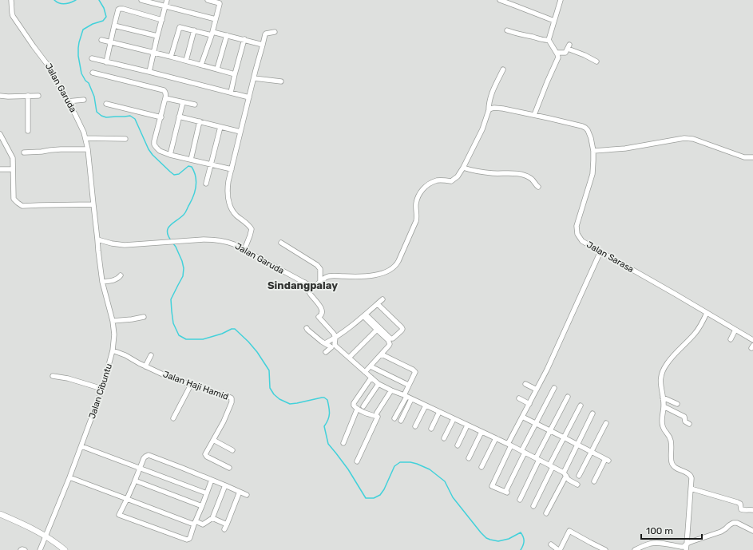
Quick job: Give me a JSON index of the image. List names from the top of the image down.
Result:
{
  "streets": {
    "street": [
      "Jalan Garuda",
      "Jalan Sarasa",
      "Jalan Haji Hamid",
      "Jalan Cibuntu"
    ]
  },
  "crossings": [
    ["Jalan Garuda", "Jalan Cibuntu"],
    ["Jalan Haji Hamid", "Jalan Cibuntu"]
  ],
  "districts": ["Sindangpalay"],
  "scale_bar": "100 m"
}
